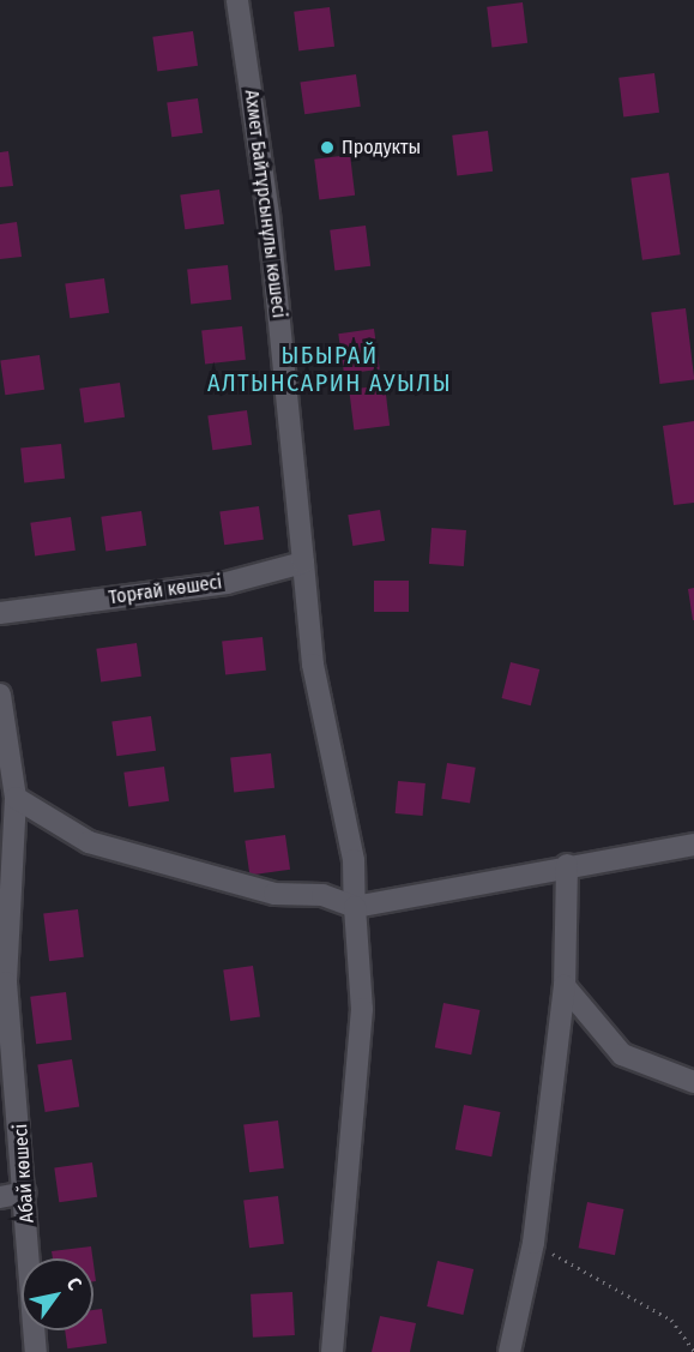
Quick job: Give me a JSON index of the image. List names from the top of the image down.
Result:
{
  "streets": {
    "street": ["Ахмет Байтұрсынұлы көшесі", "Торғай көшесі", "Абай көшесі"]
  },
  "crossings": [
    ["Ахмет Байтұрсынұлы көшесі", "Торғай көшесі"]
  ],
  "districts": ["ЫБЫРАЙ АЛТЫНСАРИН АУЫЛЫ"],
  "places": ["Продукты"],
  "north": "top right"
}
